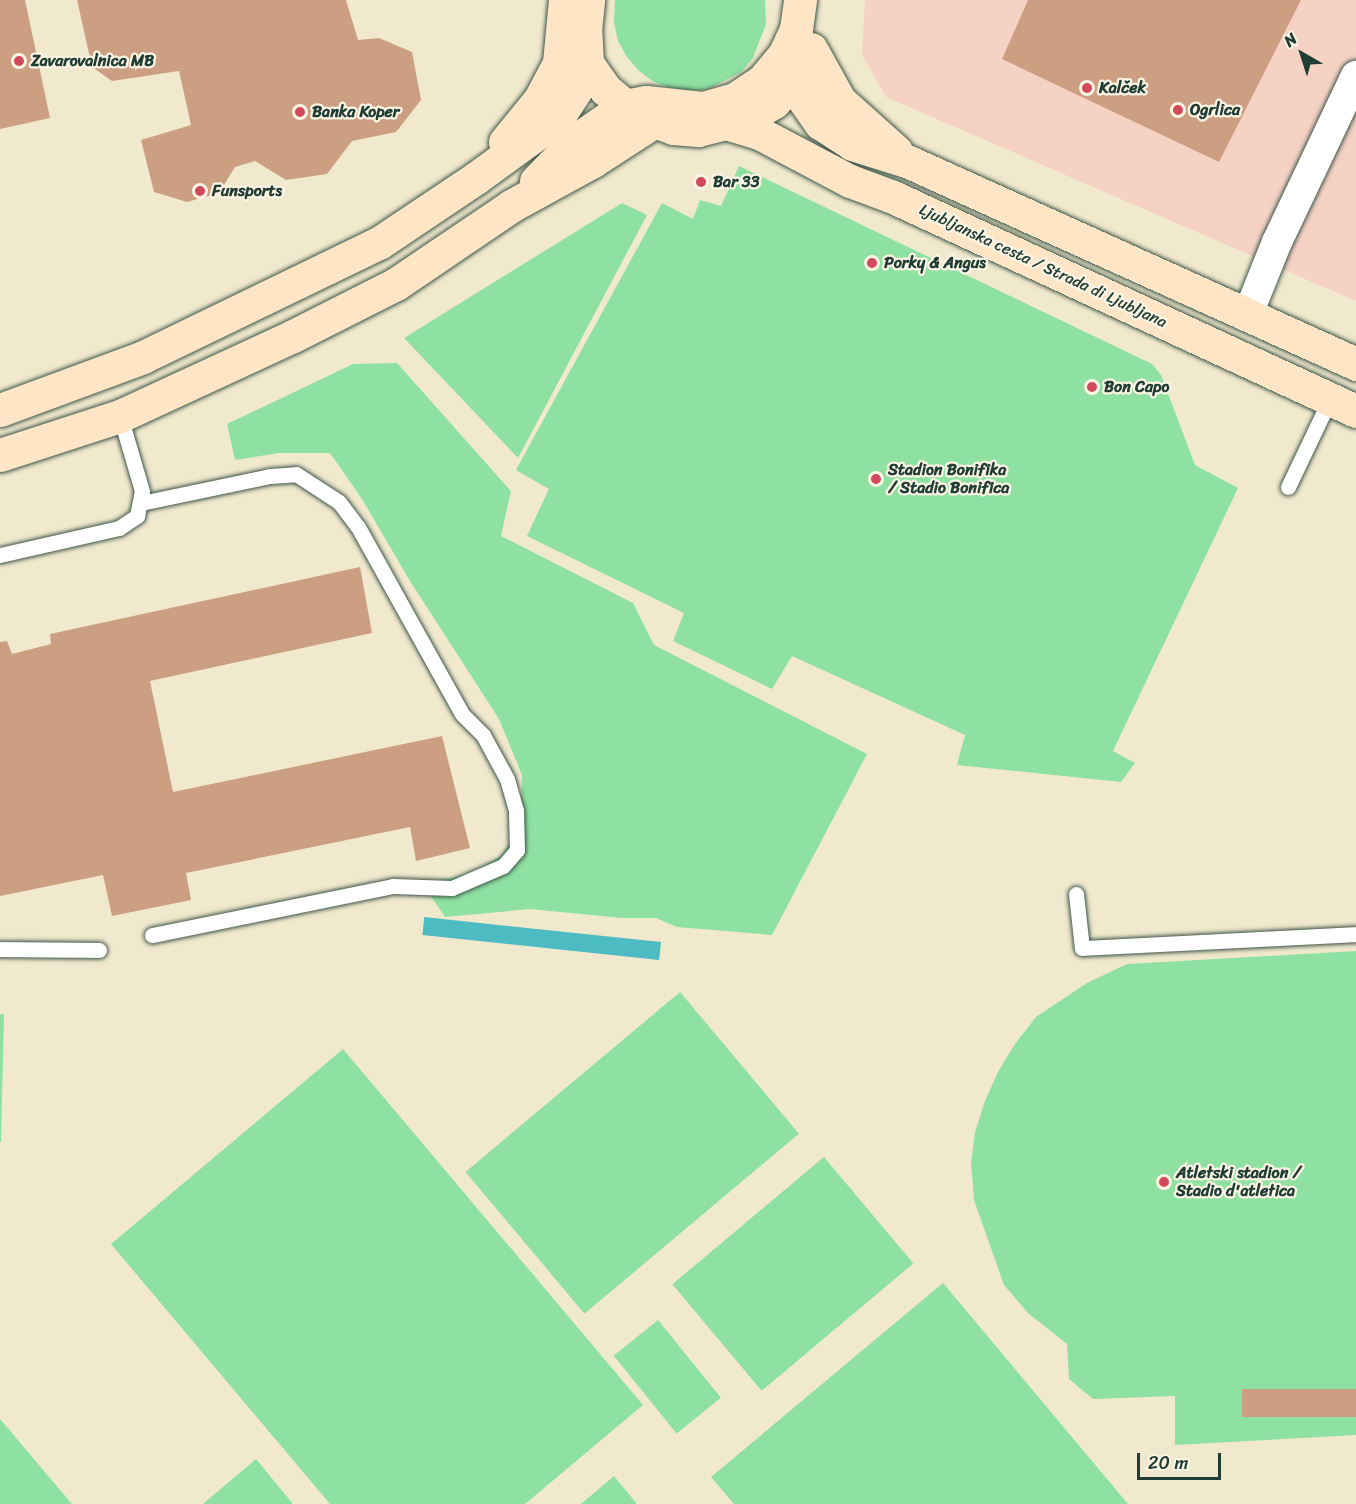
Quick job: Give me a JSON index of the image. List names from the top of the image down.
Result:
{
  "streets": {
    "main road": ["Ljubljanska cesta / Strada di Ljubljana"]
  },
  "places": [
    "Zavarovalnica MB",
    "Kalček",
    "Ogrlica",
    "Banka Koper",
    "Bar 33",
    "Funsports",
    "Porky & Angus",
    "Bon Capo",
    "Stadion Bonifika / Stadio Bonifica",
    "Atletski stadion / Stadio d'atletica"
  ],
  "scale_bar": "20 m",
  "north": "top left"
}
